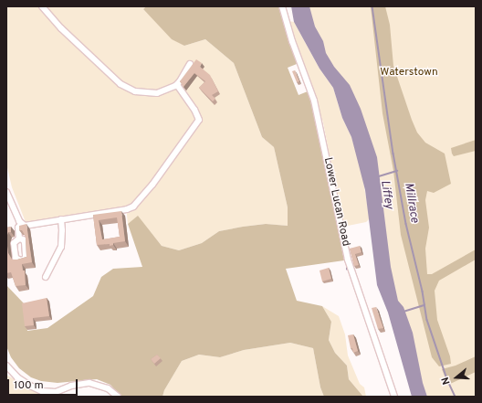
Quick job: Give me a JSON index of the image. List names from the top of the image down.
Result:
{
  "streets": {
    "street": ["Lower Lucan Road"]
  },
  "water": ["Liffey", "Millrace"],
  "parks": ["Waterstown"],
  "scale_bar": "100 m",
  "north": "left"
}
